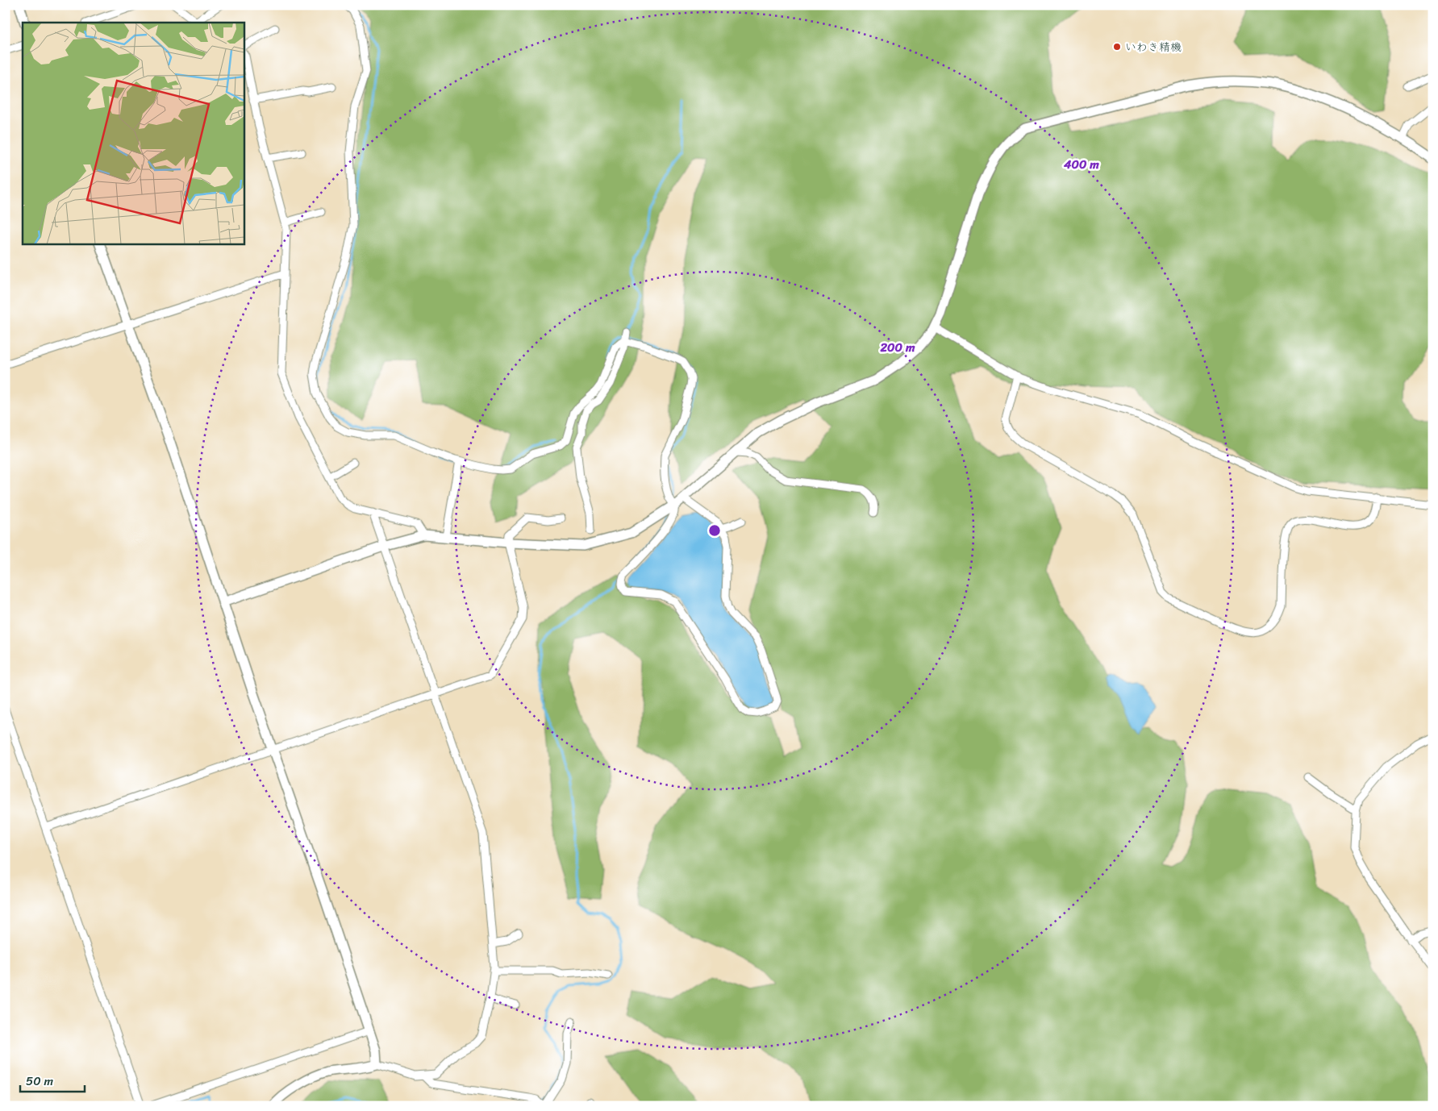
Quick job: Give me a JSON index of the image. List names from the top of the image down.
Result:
{
  "places": ["いわき精機"],
  "scale_bar": "50 m",
  "rings": ["400 m", "200 m"]
}
